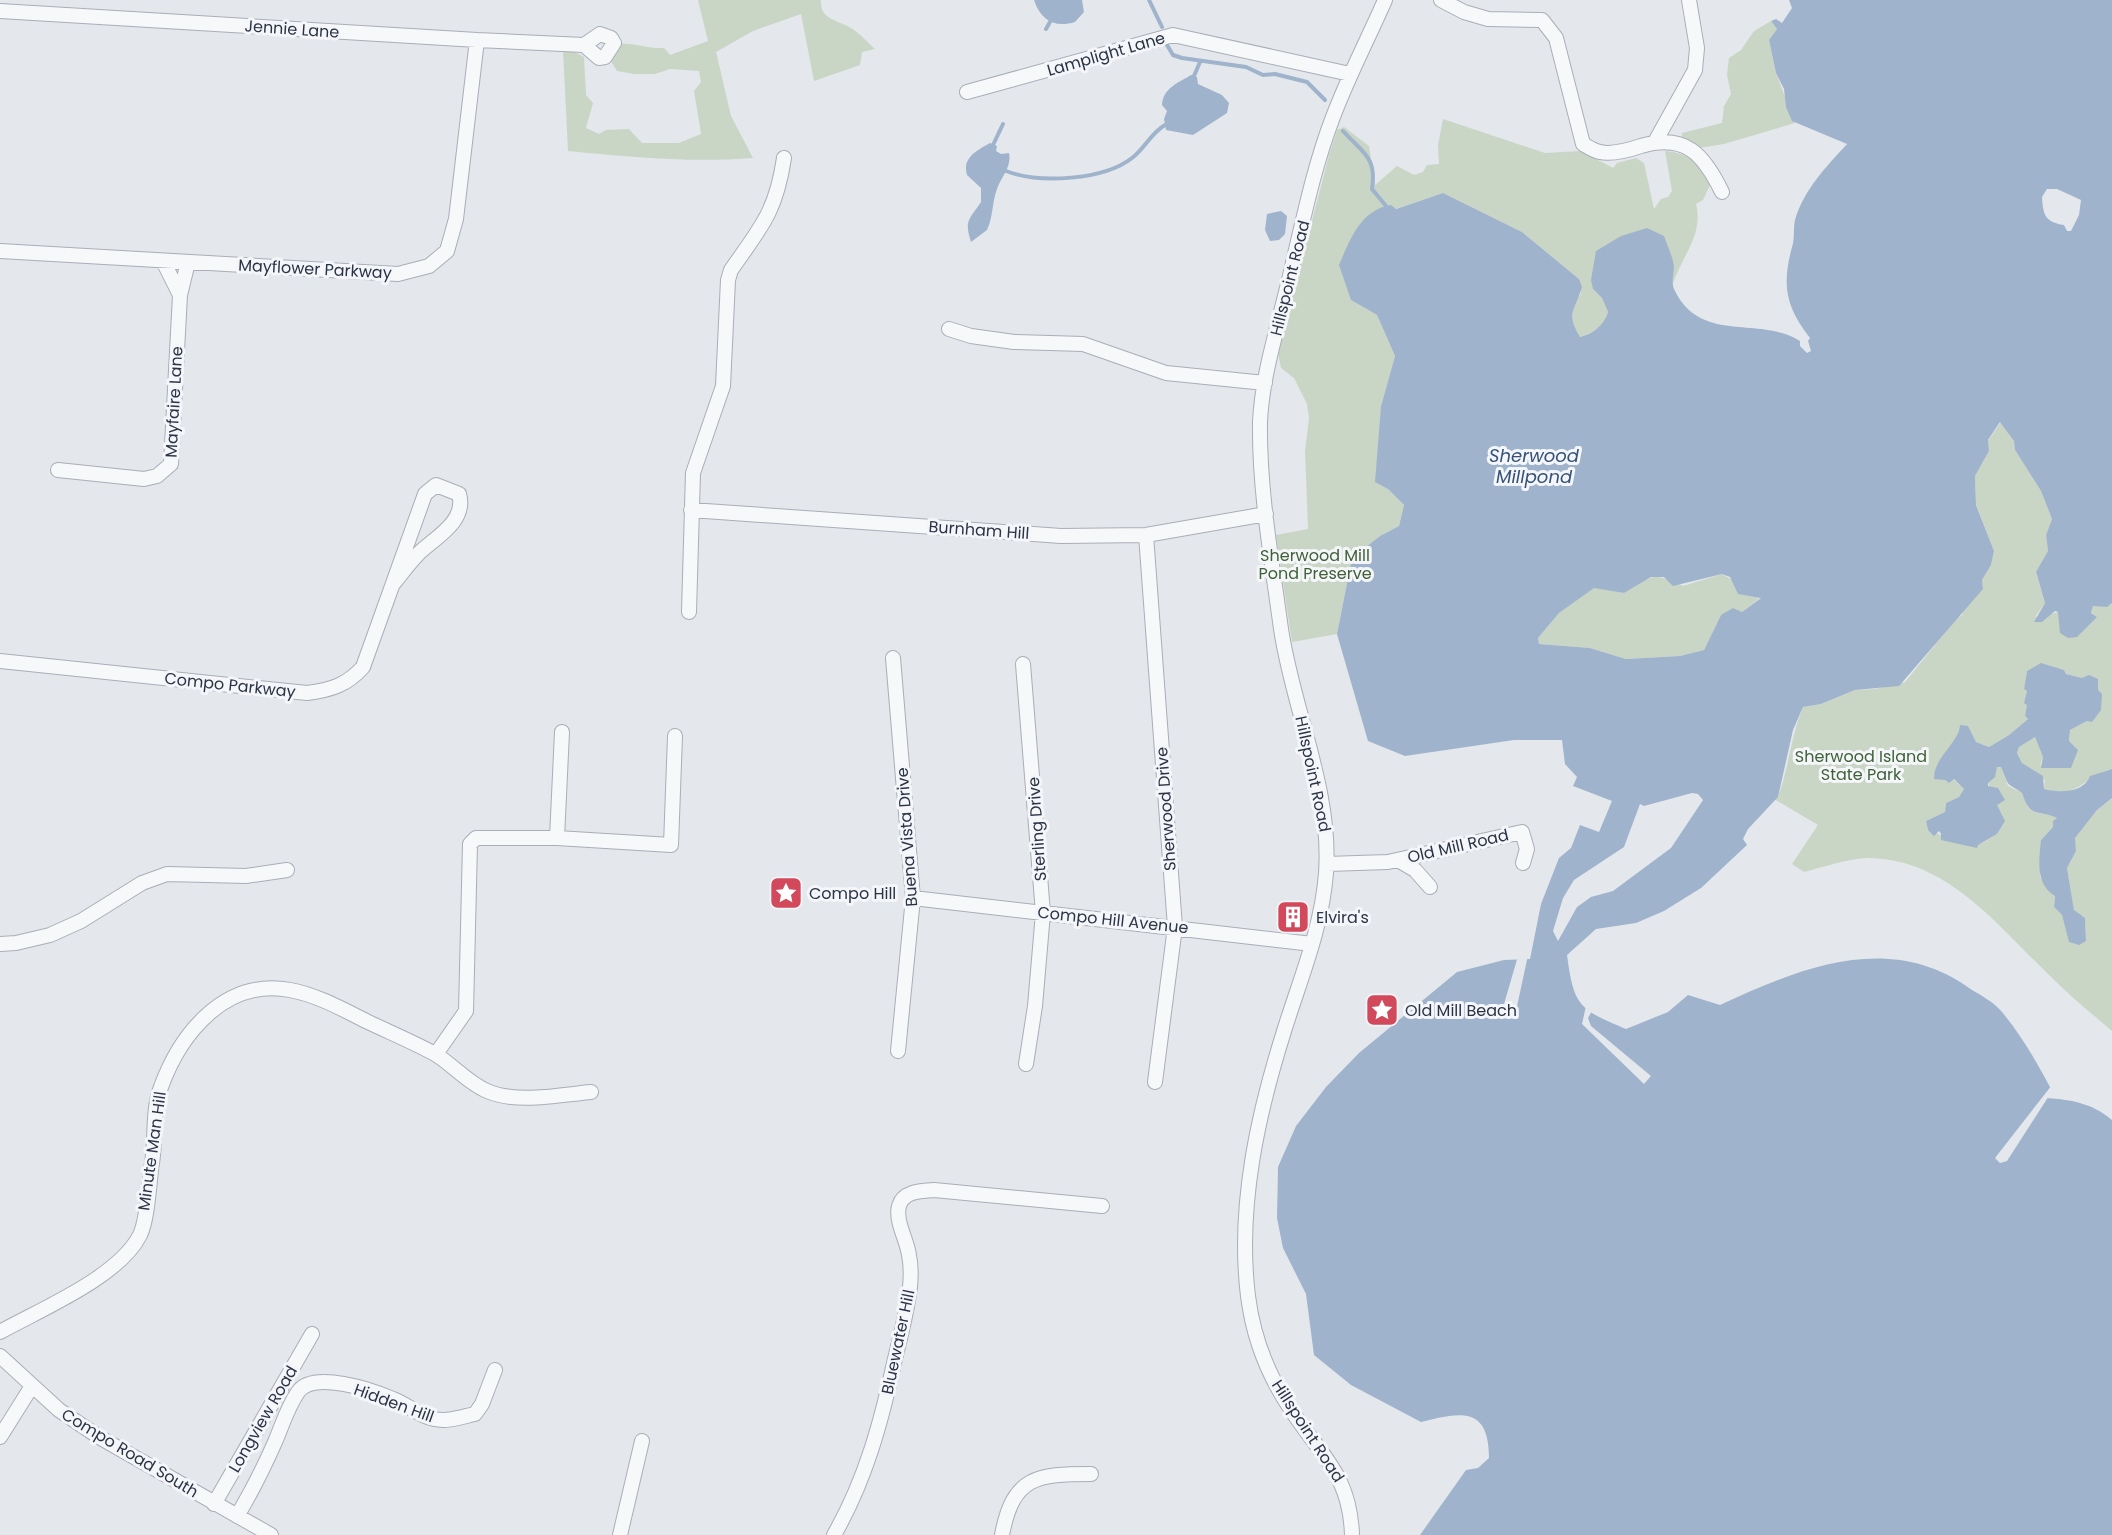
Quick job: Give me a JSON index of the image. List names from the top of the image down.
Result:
{
  "streets": {
    "street": [
      "Jennie Lane",
      "Lamplight Lane",
      "Mayflower Parkway",
      "Hillspoint Road",
      "Mayfaire Lane",
      "Burnham Hill",
      "Compo Parkway",
      "Sherwood Drive",
      "Sterling Drive",
      "Buena Vista Drive",
      "Old Mill Road",
      "Compo Hill Avenue",
      "Minute Man Hill",
      "Bluewater Hill",
      "Hidden Hill",
      "Longview Road",
      "Compo Road South"
    ]
  },
  "crossings": [
    ["Jennie Lane", "Mayflower Parkway"],
    ["Lamplight Lane", "Hillspoint Road"],
    ["Mayflower Parkway", "Mayfaire Lane"],
    ["Hillspoint Road", "Burnham Hill"],
    ["Hillspoint Road", "Old Mill Road"],
    ["Hillspoint Road", "Compo Hill Avenue"],
    ["Burnham Hill", "Sherwood Drive"],
    ["Sherwood Drive", "Compo Hill Avenue"],
    ["Sterling Drive", "Compo Hill Avenue"],
    ["Buena Vista Drive", "Compo Hill Avenue"],
    ["Hidden Hill", "Compo Road South"],
    ["Longview Road", "Compo Road South"]
  ],
  "water": ["Sherwood Millpond"],
  "parks": ["Sherwood Mill Pond Preserve", "Sherwood Island State Park"],
  "places": {
    "place": ["Compo Hill", "Old Mill Beach"],
    "building": ["Elvira's"]
  }
}
